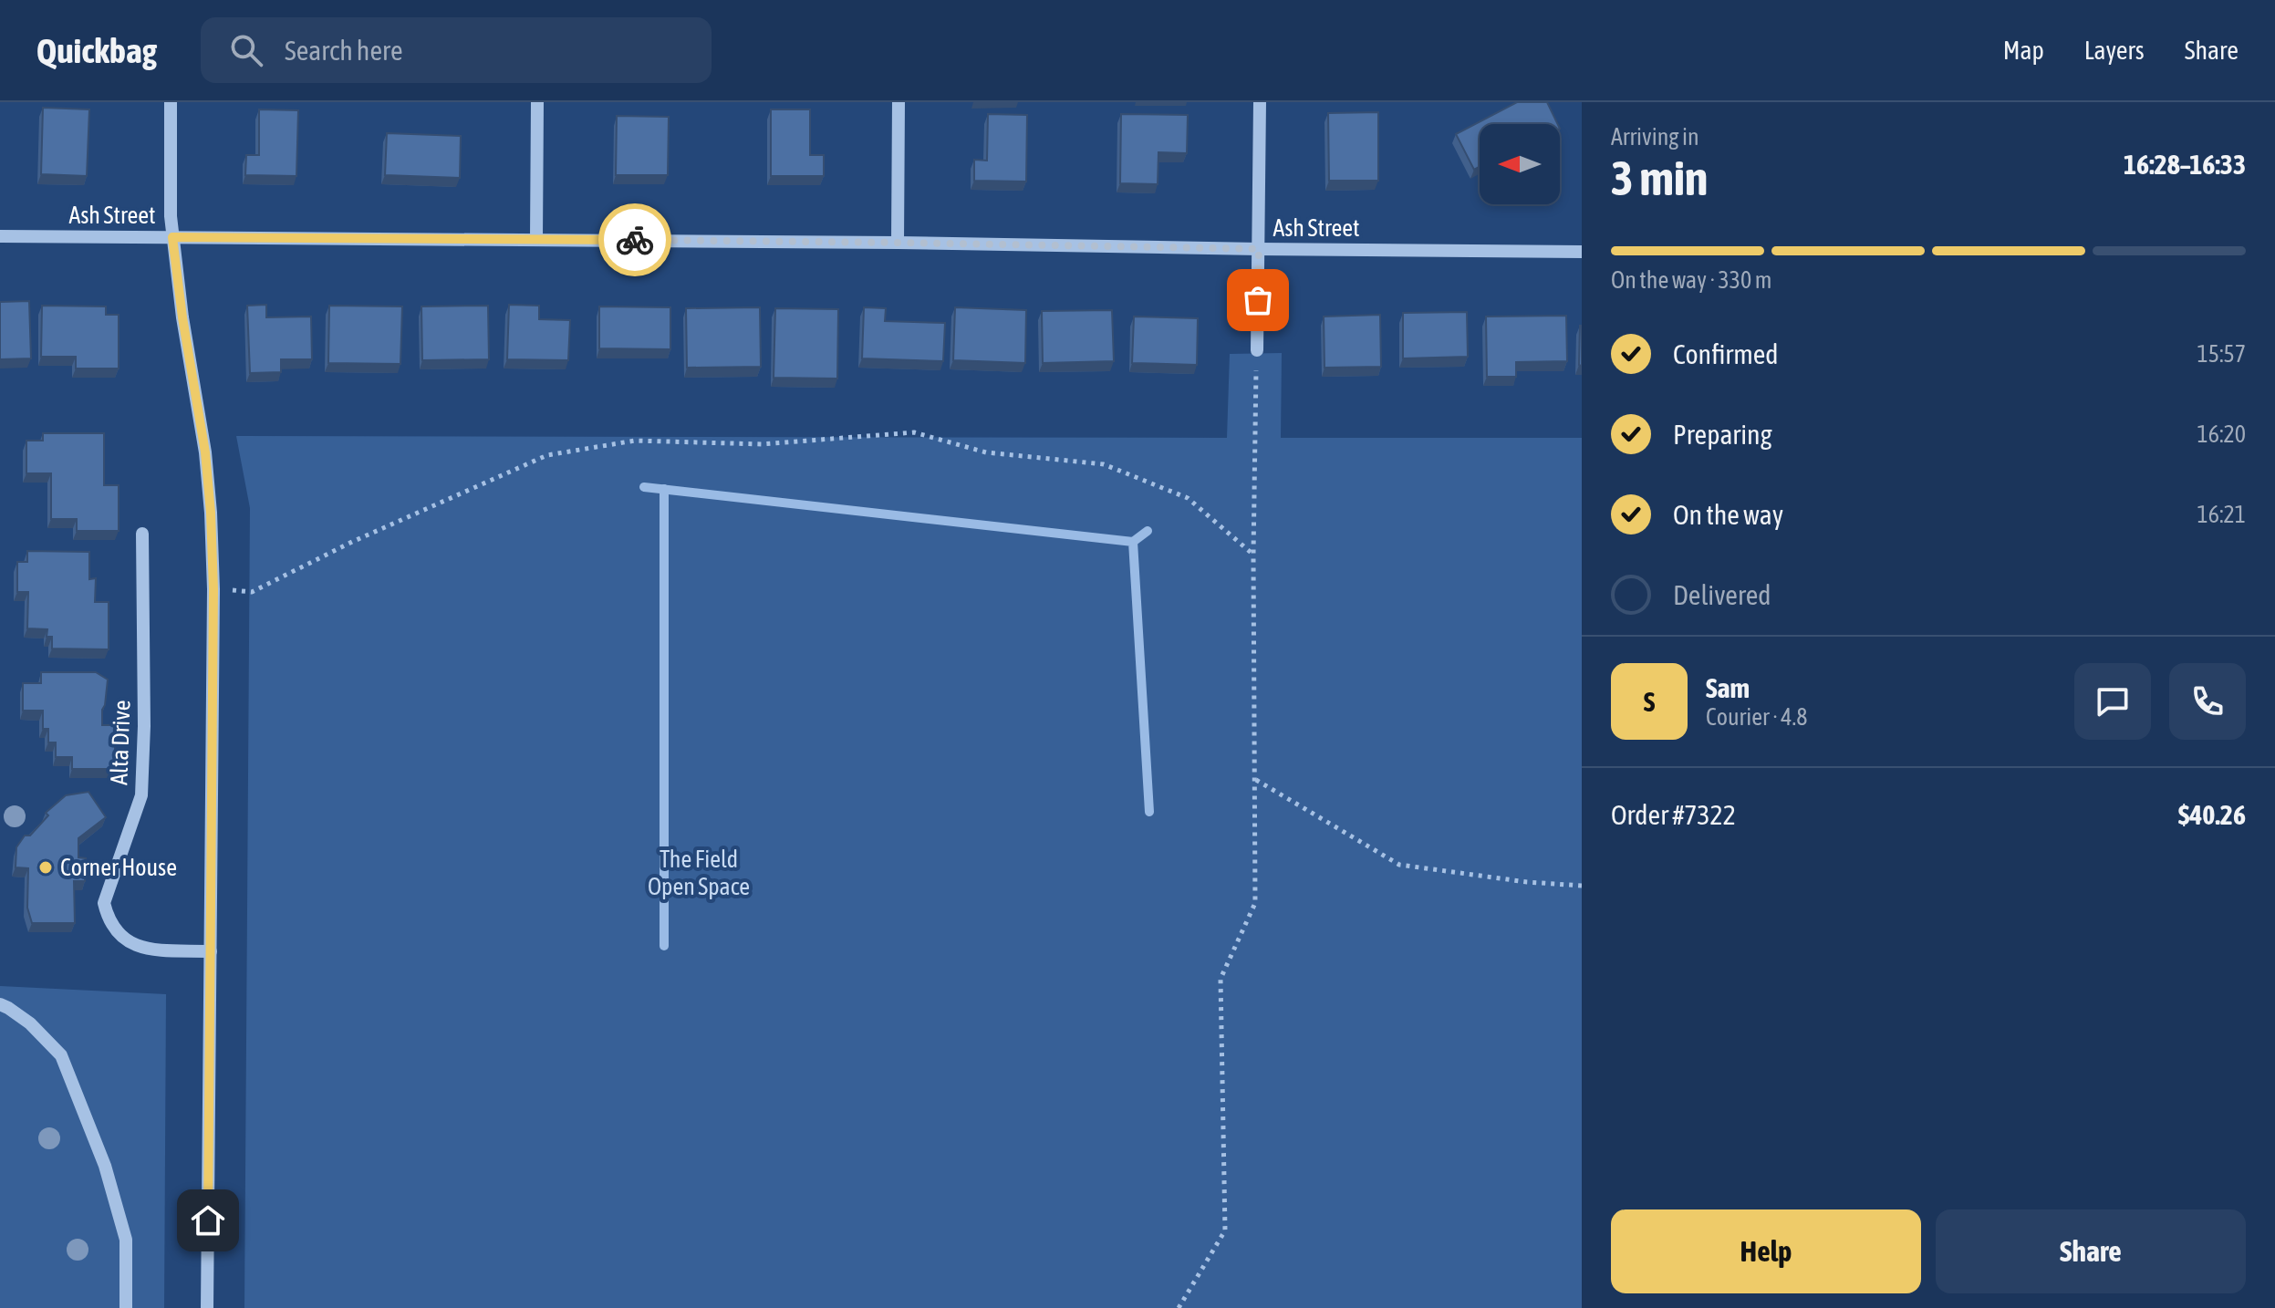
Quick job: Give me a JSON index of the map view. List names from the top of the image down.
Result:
{
  "streets": {
    "street": ["Ash Street", "Alta Drive"]
  },
  "parks": ["The Field Open Space"],
  "places": ["Corner House"],
  "north": "left",
  "page": {
    "header": "Quickbag",
    "search": "Search here",
    "nav": ["Map", "Layers", "Share"],
    "heading": ["3 min", "Arriving in", "16:28–16:33"],
    "panel": [
      "Sam",
      "Courier · 4.8",
      "Order #7322",
      "$40.26"
    ],
    "bar": "On the way · 330 m",
    "list": [
      ["Confirmed", "15:57"],
      ["Preparing", "16:20"],
      ["On the way", "16:21"],
      "Delivered"
    ],
    "round": "S",
    "buttons": ["Help", "Share"]
  }
}
